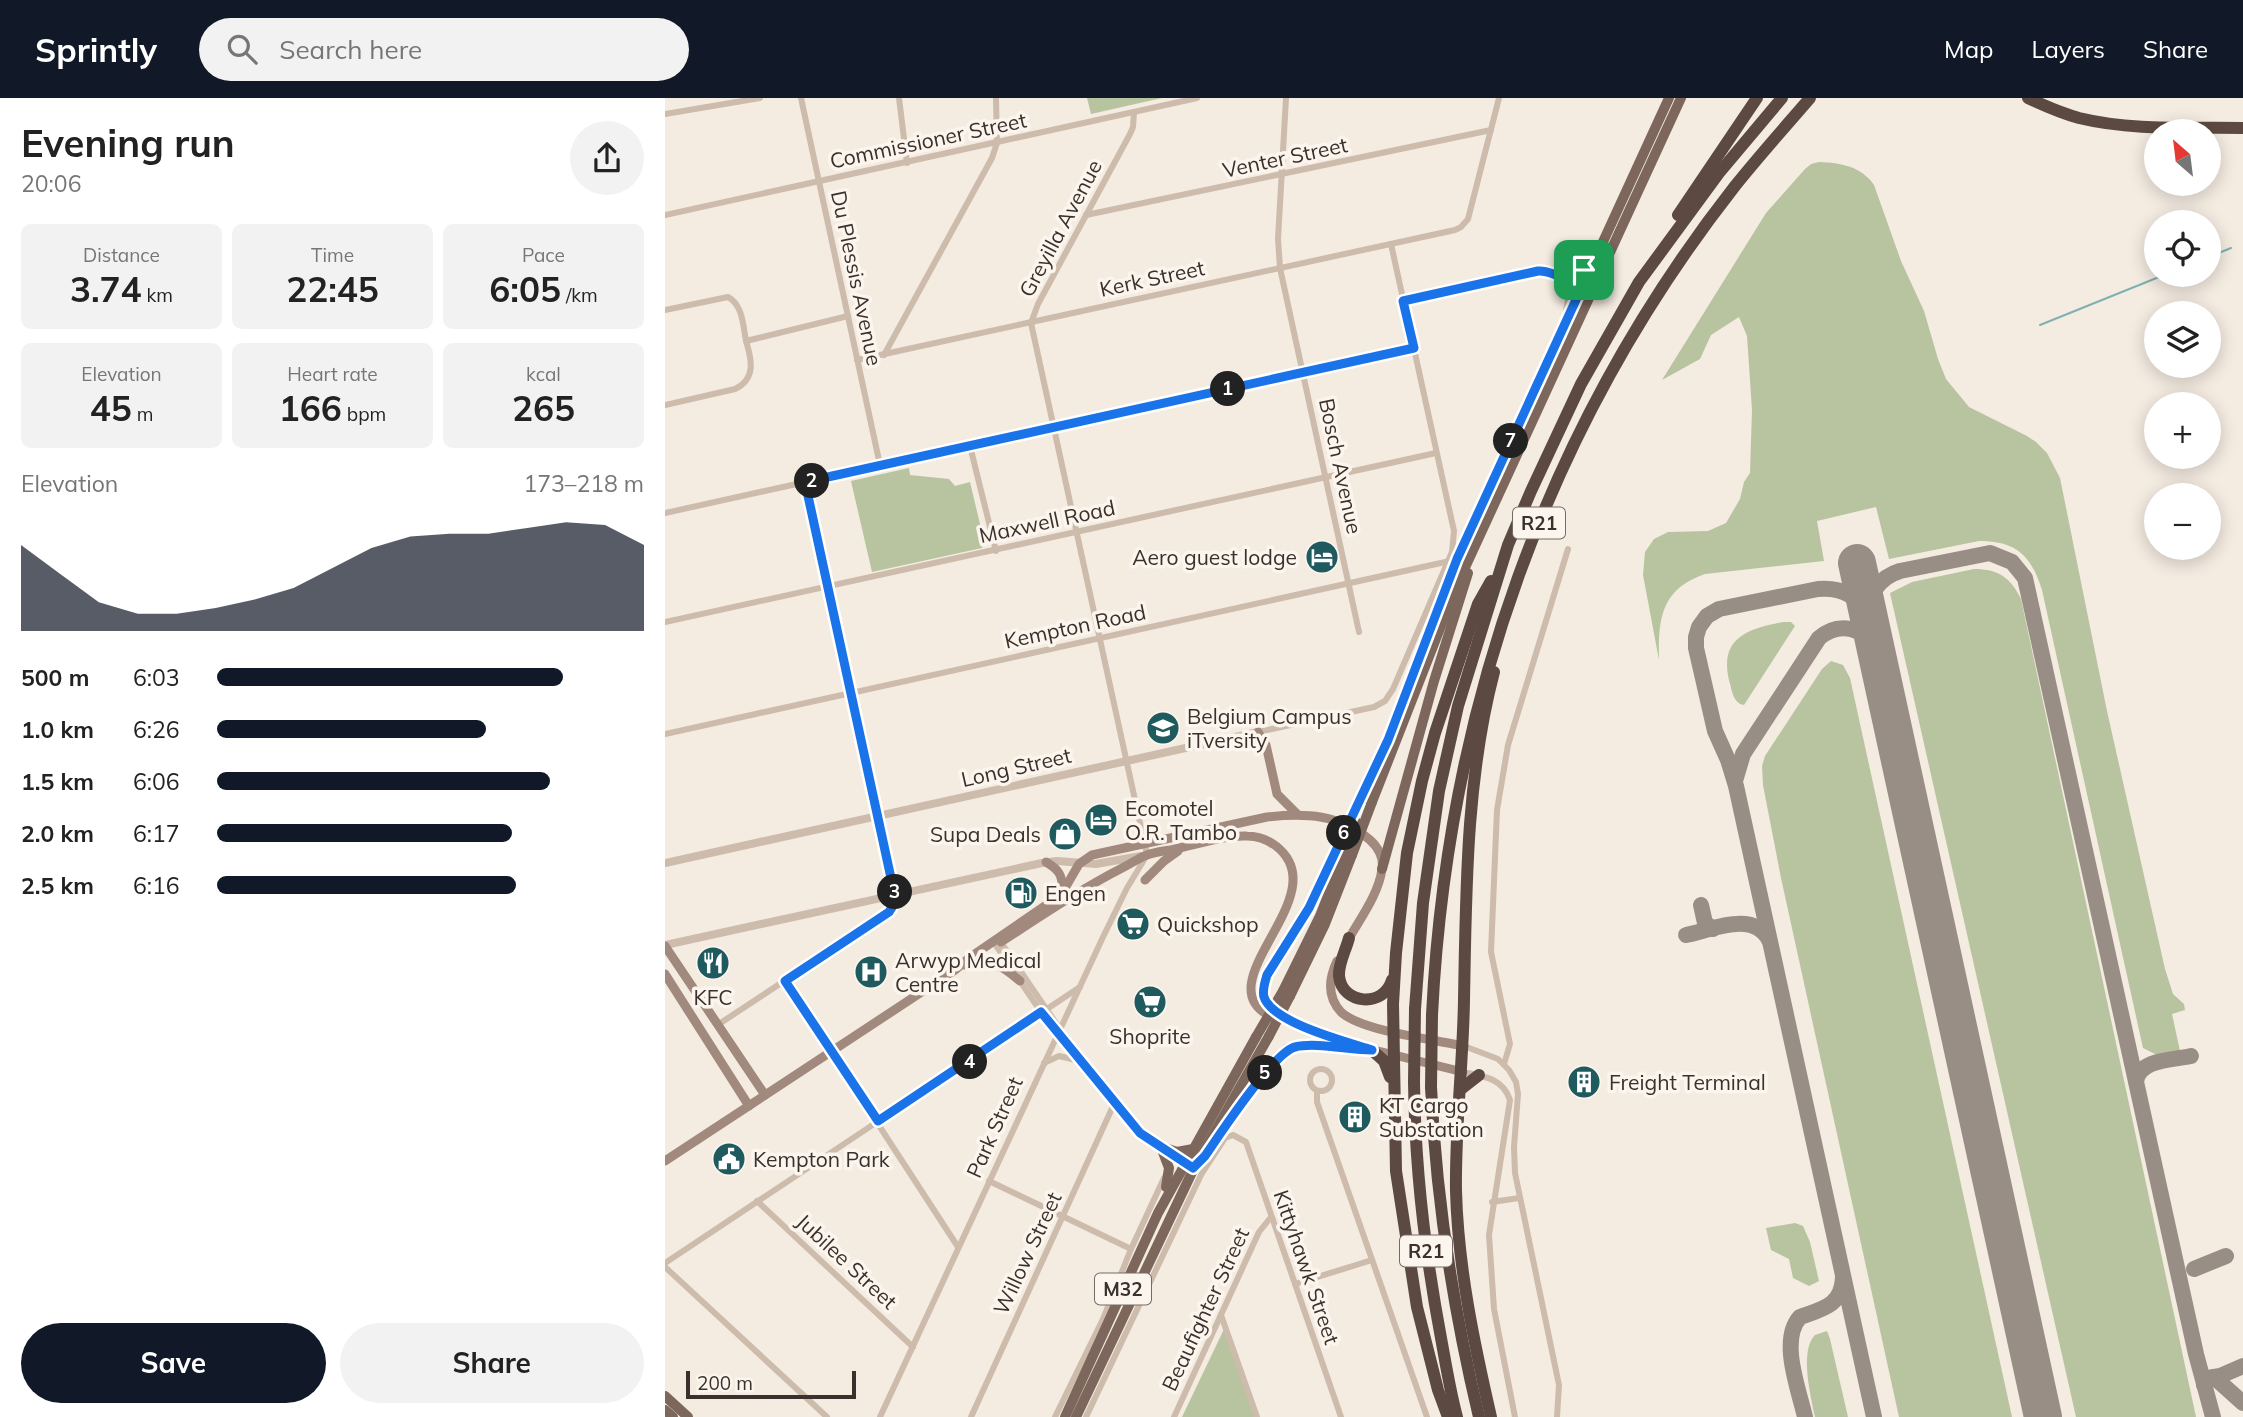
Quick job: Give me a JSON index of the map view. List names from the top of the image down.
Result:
{
  "streets": {
    "highway": ["R21"],
    "main road": ["M32"],
    "street": [
      "Commissioner Street",
      "Venter Street",
      "Greyilla Avenue",
      "Du Plessis Avenue",
      "Kerk Street",
      "Bosch Avenue",
      "Maxwell Road",
      "Kempton Road",
      "Long Street",
      "Park Street",
      "Willow Street",
      "Jubilee Street",
      "Kittyhawk Street",
      "Beaufighter Street"
    ]
  },
  "crossings": [
    ["Commissioner Street", "Greyilla Avenue"],
    ["Commissioner Street", "Du Plessis Avenue"],
    ["Venter Street", "Greyilla Avenue"],
    ["Venter Street", "Kerk Street"],
    ["Venter Street", "Bosch Avenue"],
    ["Greyilla Avenue", "Kerk Street"],
    ["Greyilla Avenue", "Maxwell Road"],
    ["Greyilla Avenue", "Kempton Road"],
    ["Greyilla Avenue", "Long Street"],
    ["Greyilla Avenue", "Park Street"],
    ["Du Plessis Avenue", "Kerk Street"],
    ["Kerk Street", "Bosch Avenue"],
    ["Bosch Avenue", "Maxwell Road"],
    ["Bosch Avenue", "Kempton Road"],
    ["Kempton Road", "Long Street"],
    ["Kempton Road", "M32"],
    ["Long Street", "M32"],
    ["Park Street", "Jubilee Street"],
    ["Kittyhawk Street", "Beaufighter Street"]
  ],
  "places": {
    "hotel": ["Aero guest lodge", "Ecomotel O.R. Tambo"],
    "school or university": ["Belgium Campus iTversity"],
    "shop": ["Supa Deals"],
    "fuel station": ["Engen"],
    "supermarket": ["Quickshop", "Shoprite"],
    "restaurant": ["KFC"],
    "hospital": ["Arwyp Medical Centre"],
    "building": ["Freight Terminal", "KT Cargo Substation"],
    "public building": ["Kempton Park"]
  },
  "scale_bar": "200 m",
  "north": "top left",
  "page": {
    "header": "Sprintly",
    "search": "Search here",
    "nav": ["Map", "Layers", "Share"],
    "heading": ["Evening run", "20:06"],
    "map_buttons": ["+", "−"],
    "stats": [
      ["Distance", "3.74 km"],
      ["Time", "22:45"],
      ["Pace", "6:05 /km"],
      ["Elevation", "45 m"],
      ["Heart rate", "166 bpm"],
      ["kcal", "265"]
    ],
    "pins": [
      "1",
      "7",
      "2",
      "6",
      "3",
      "4",
      "5"
    ],
    "chart": ["Elevation", "173–218 m"],
    "list": [
      {
        "name": "500 m",
        "note": "6:03"
      },
      {
        "name": "1.0 km",
        "note": "6:26"
      },
      {
        "name": "1.5 km",
        "note": "6:06"
      },
      {
        "name": "2.0 km",
        "note": "6:17"
      },
      {
        "name": "2.5 km",
        "note": "6:16"
      }
    ],
    "buttons": ["Save", "Share"],
    "scale": "200 m"
  }
}
